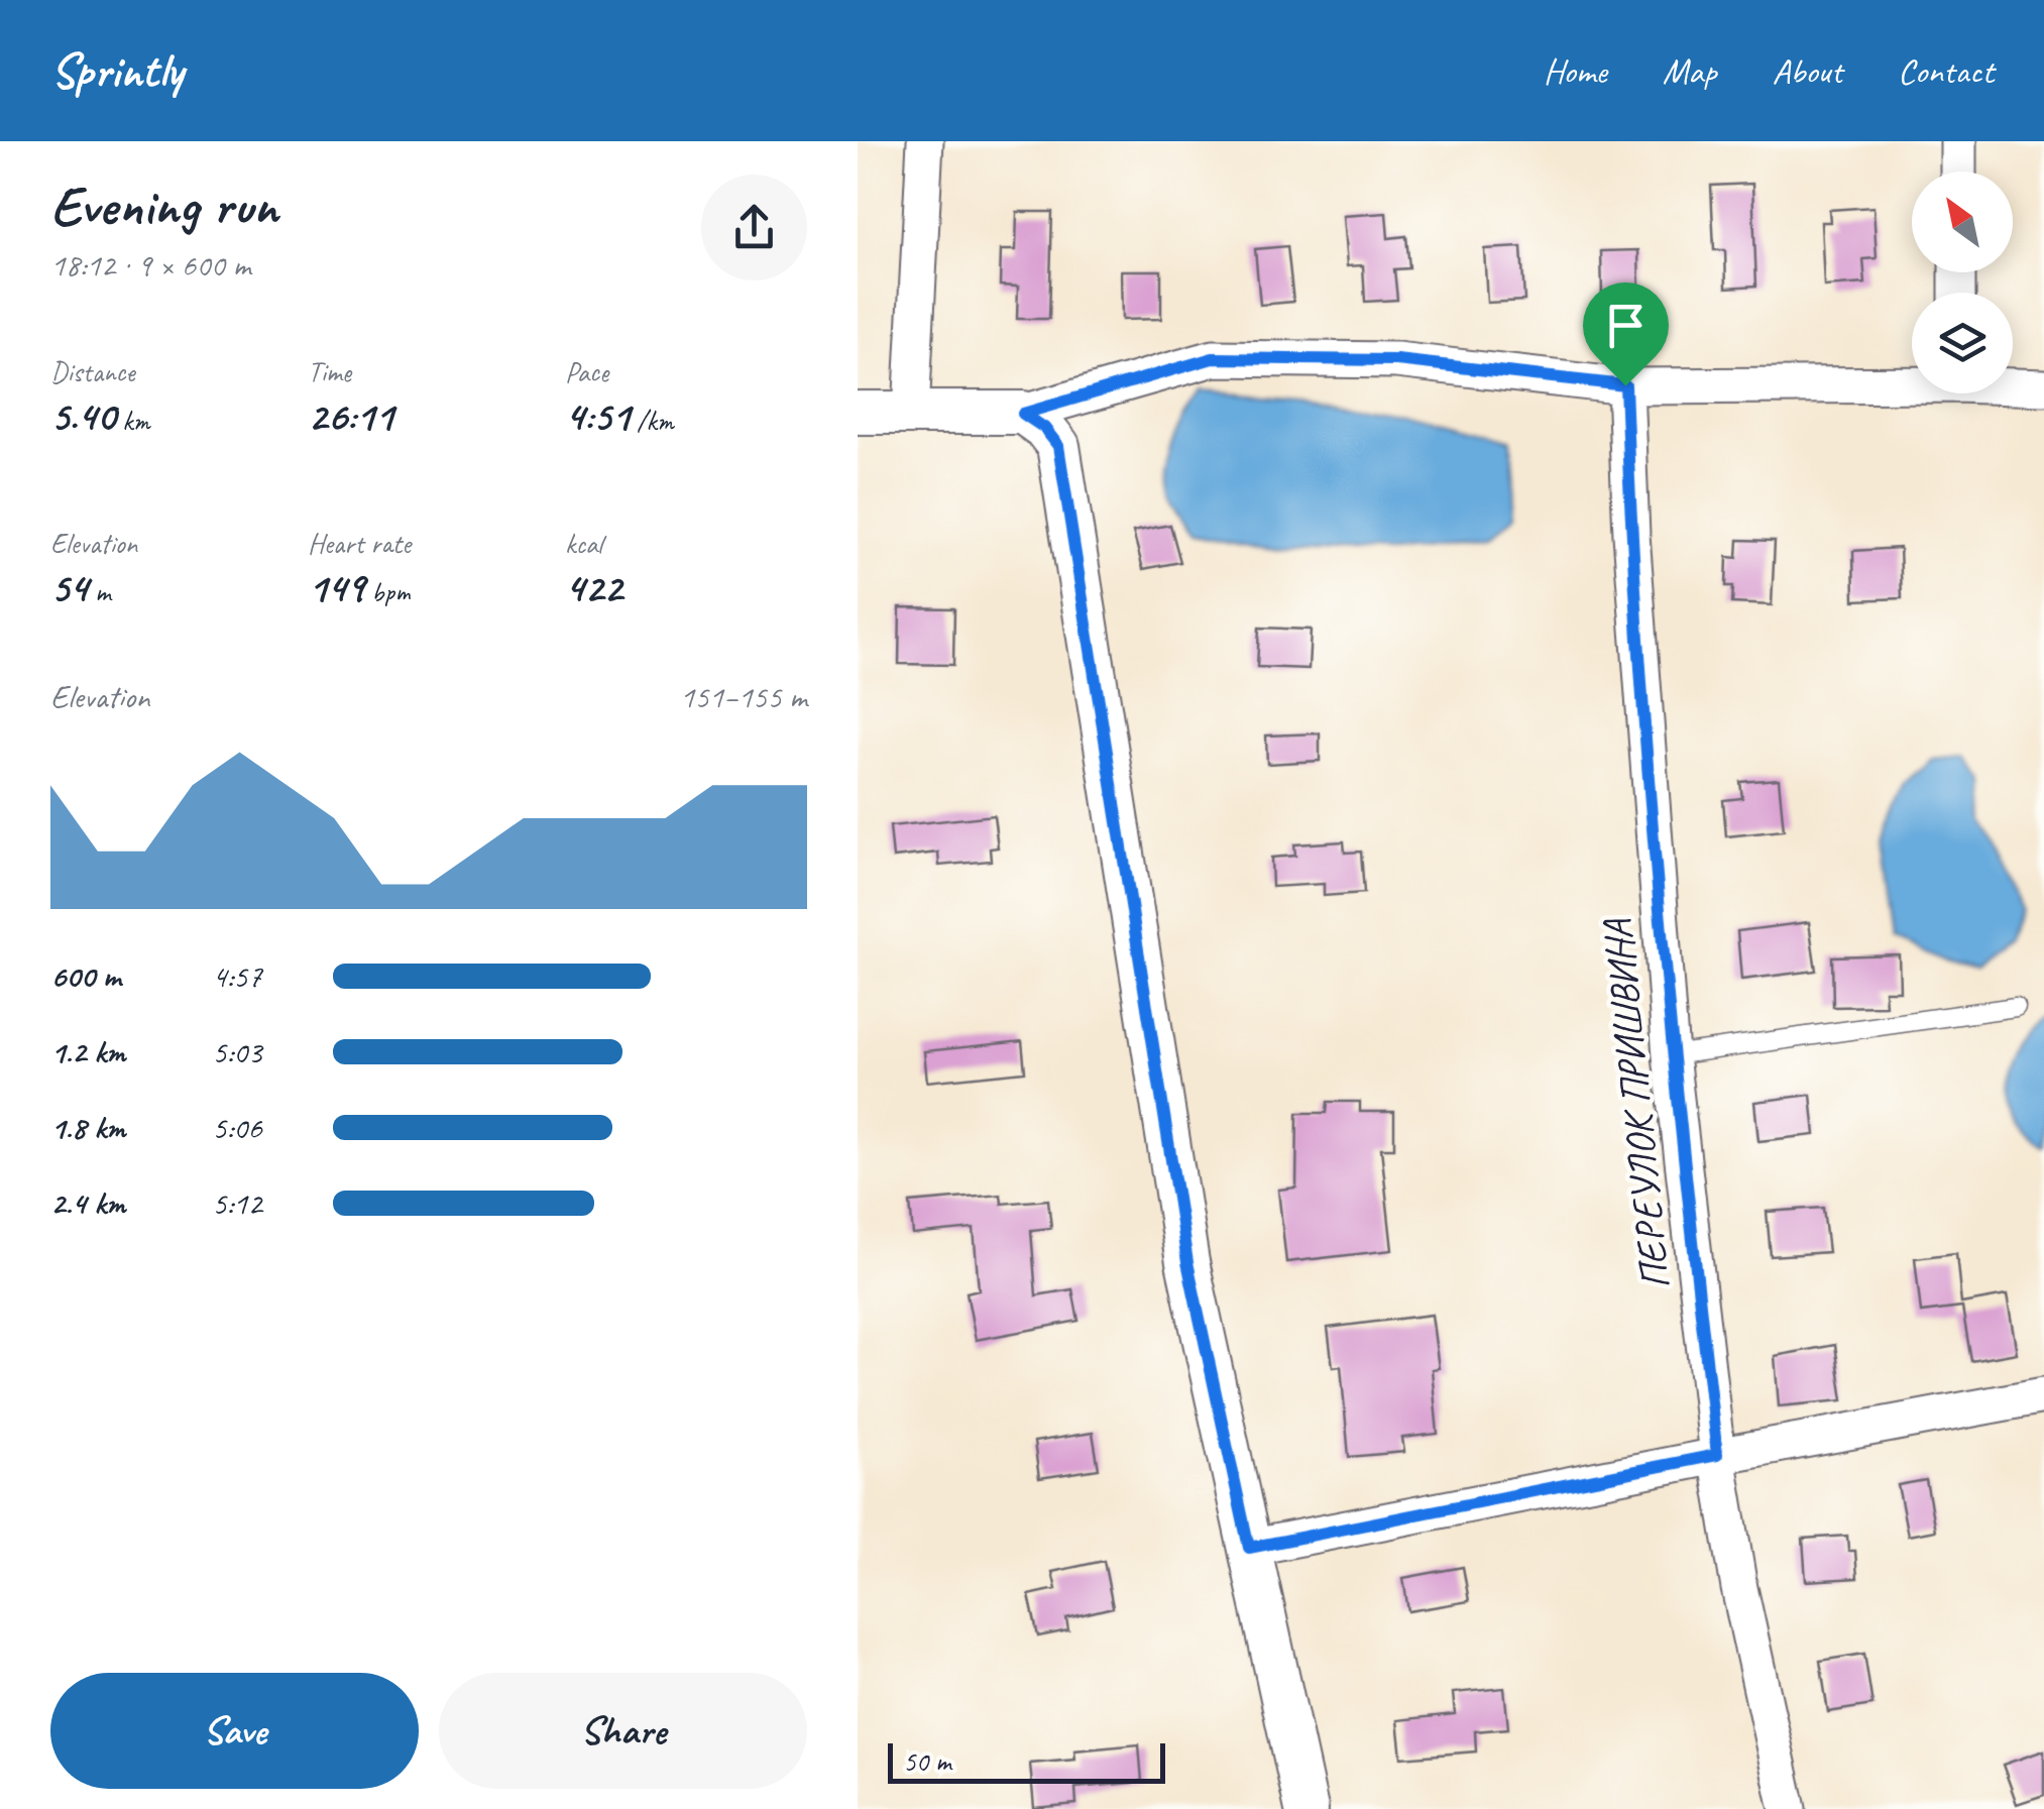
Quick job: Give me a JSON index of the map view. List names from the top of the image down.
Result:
{
  "streets": {
    "street": ["ПЕРЕУЛОК ПРИШВИНА"]
  },
  "scale_bar": "50 m",
  "north": "top left",
  "page": {
    "header": "Sprintly",
    "nav": [
      "Home",
      "Map",
      "About",
      "Contact"
    ],
    "heading": ["Evening run", "18:12 · 9 × 600 m"],
    "stats": [
      ["Distance", "5.40 km"],
      ["Time", "26:11"],
      ["Pace", "4:51 /km"],
      ["Elevation", "54 m"],
      ["Heart rate", "149 bpm"],
      ["kcal", "422"]
    ],
    "chart": ["Elevation", "151–155 m"],
    "list": [
      {
        "name": "600 m",
        "note": "4:57"
      },
      {
        "name": "1.2 km",
        "note": "5:03"
      },
      {
        "name": "1.8 km",
        "note": "5:06"
      },
      {
        "name": "2.4 km",
        "note": "5:12"
      }
    ],
    "buttons": ["Save", "Share"],
    "scale": "50 m"
  }
}
